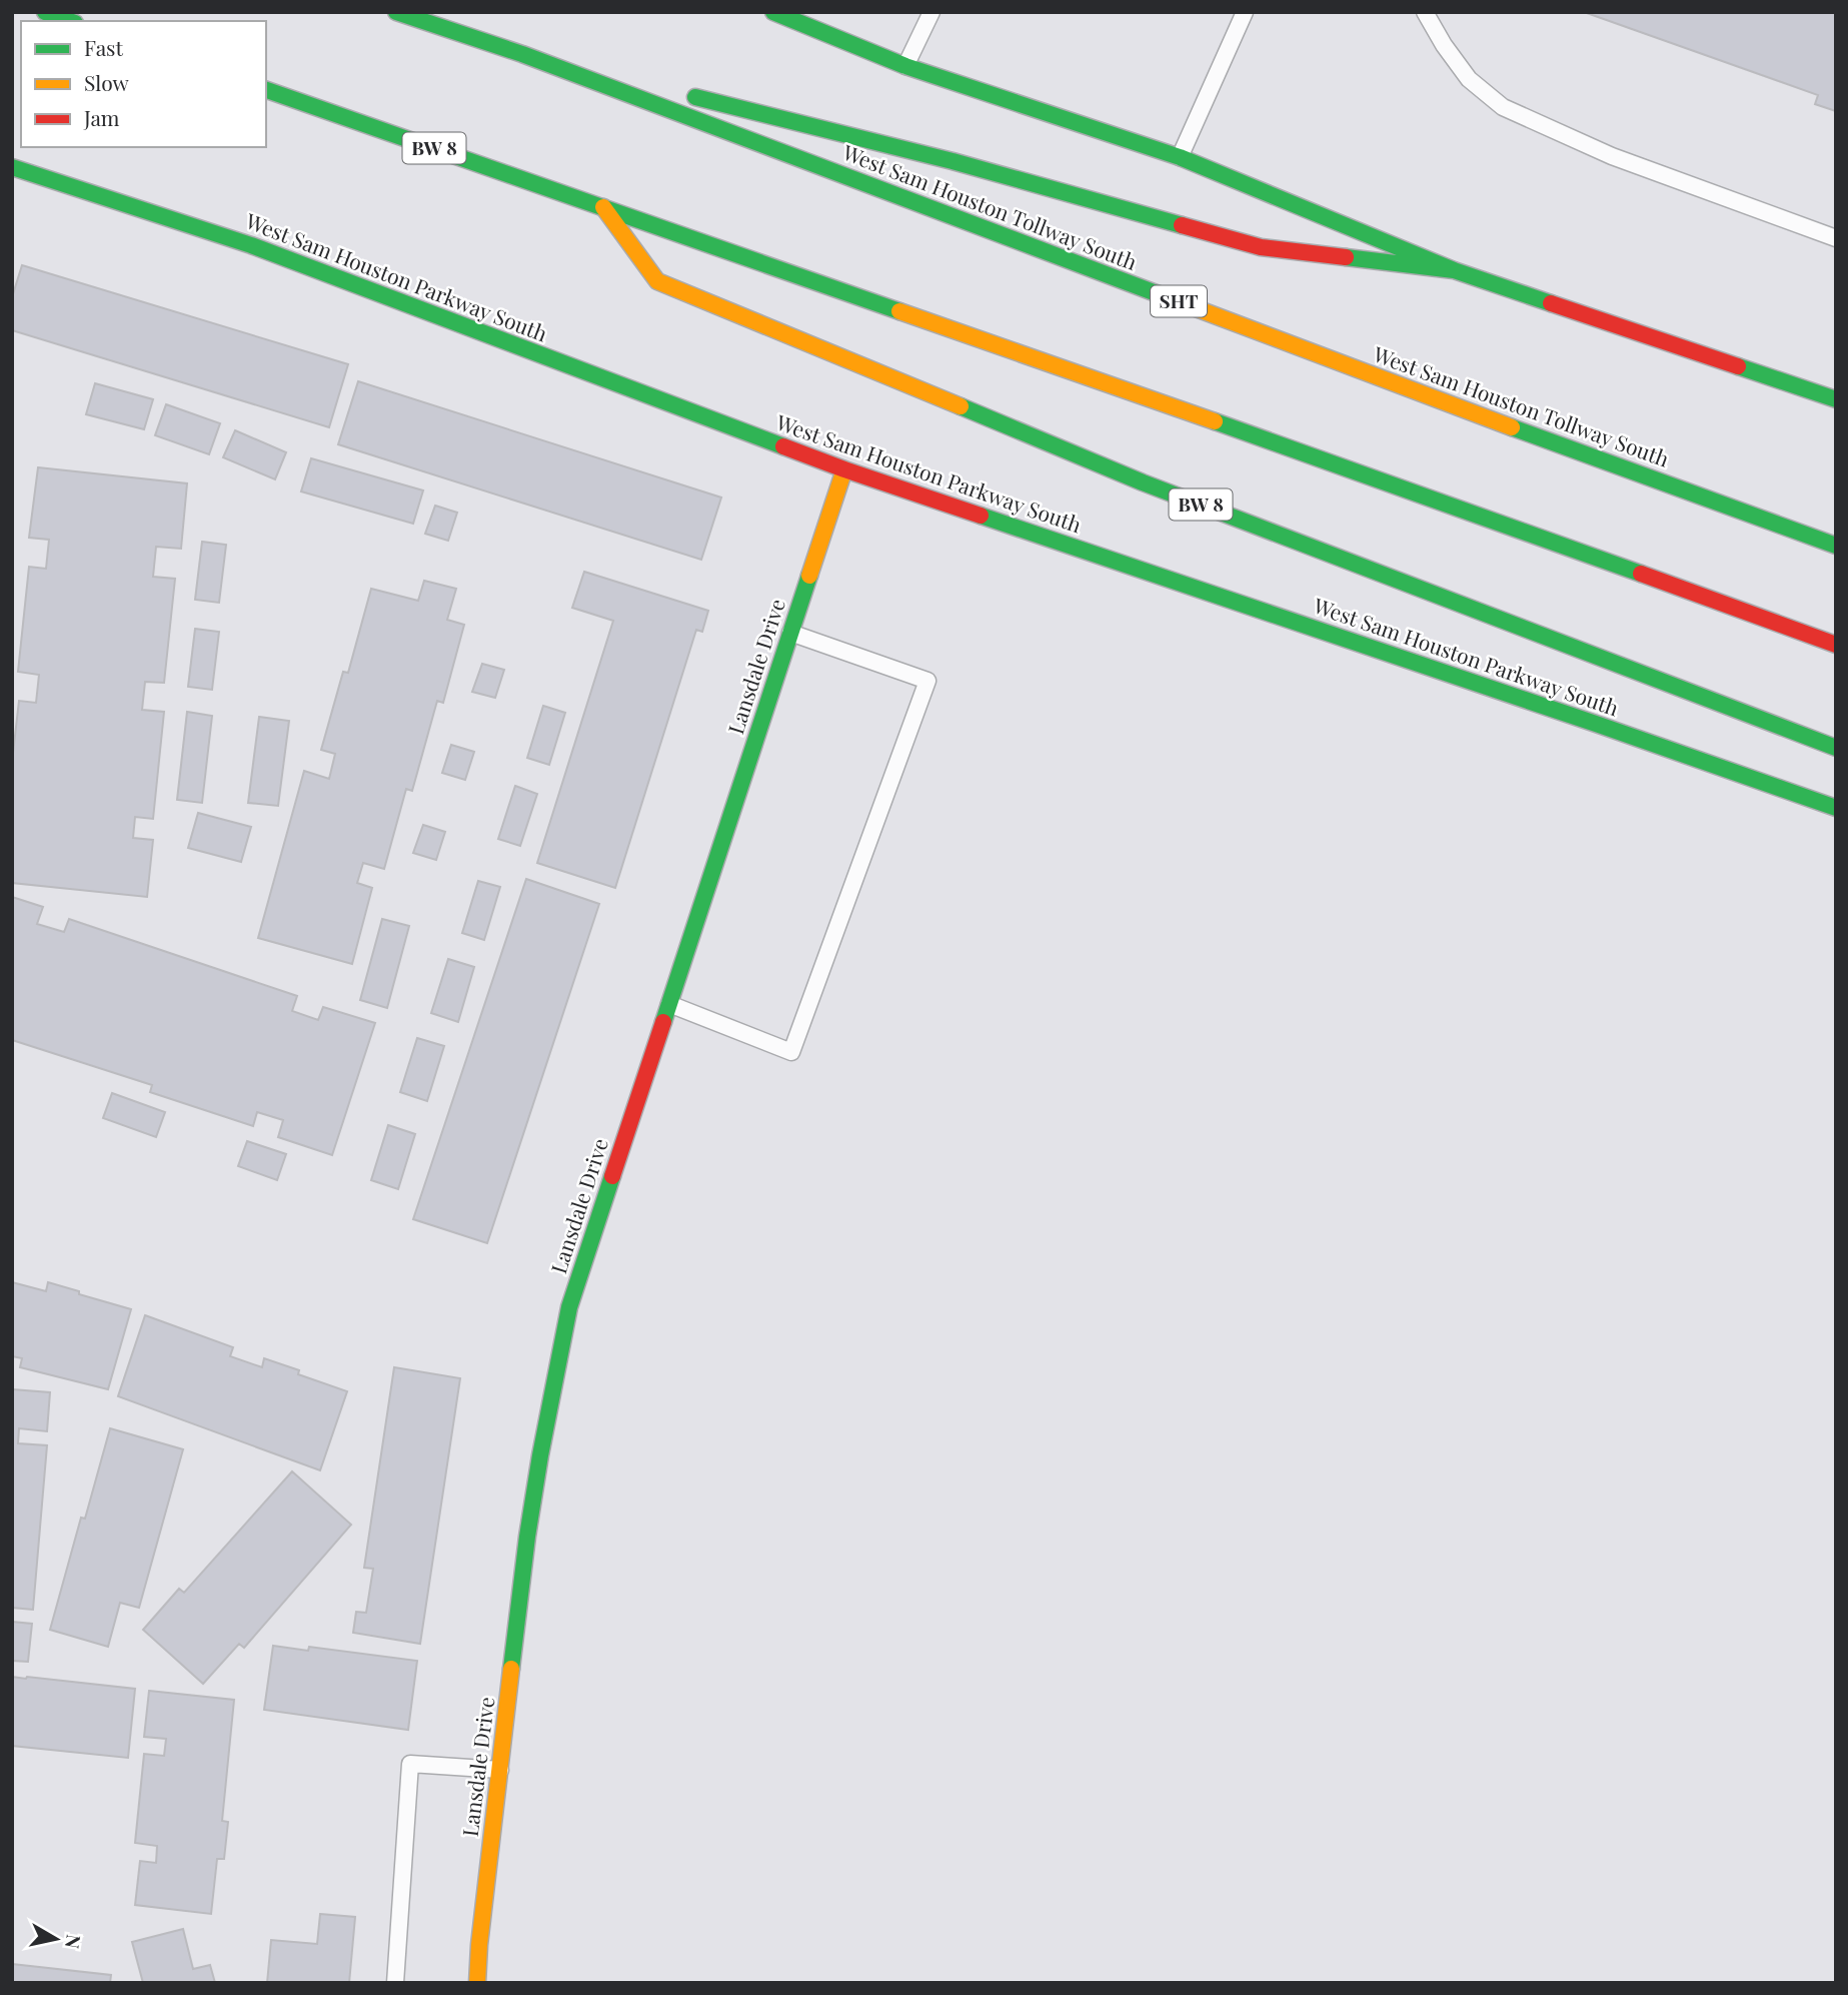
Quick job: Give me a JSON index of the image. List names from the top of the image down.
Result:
{
  "streets": {
    "main road": [
      "BW 8",
      "West Sam Houston Tollway South",
      "West Sam Houston Parkway South",
      "SHT",
      "Lansdale Drive"
    ]
  },
  "crossings": [
    ["West Sam Houston Parkway South", "Lansdale Drive"]
  ],
  "legend": ["Fast", "Slow", "Jam"],
  "north": "right"
}
